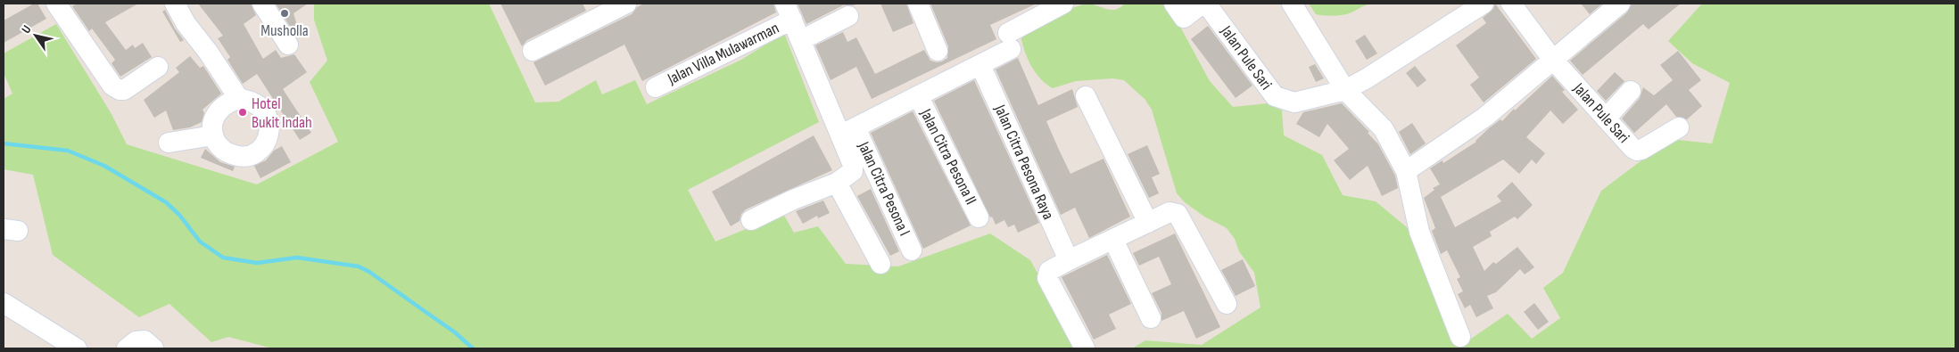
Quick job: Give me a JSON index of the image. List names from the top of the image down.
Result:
{
  "streets": {
    "street": [
      "Jalan Villa Mulawarman",
      "Jalan Pule Sari",
      "Jalan Citra Pesona II",
      "Jalan Citra Pesona Raya",
      "Jalan Citra Pesona I"
    ]
  },
  "crossings": [
    ["Jalan Villa Mulawarman", "Jalan Citra Pesona I"]
  ],
  "places": ["Musholla", "Hotel Bukit Indah"],
  "north": "top left"
}
